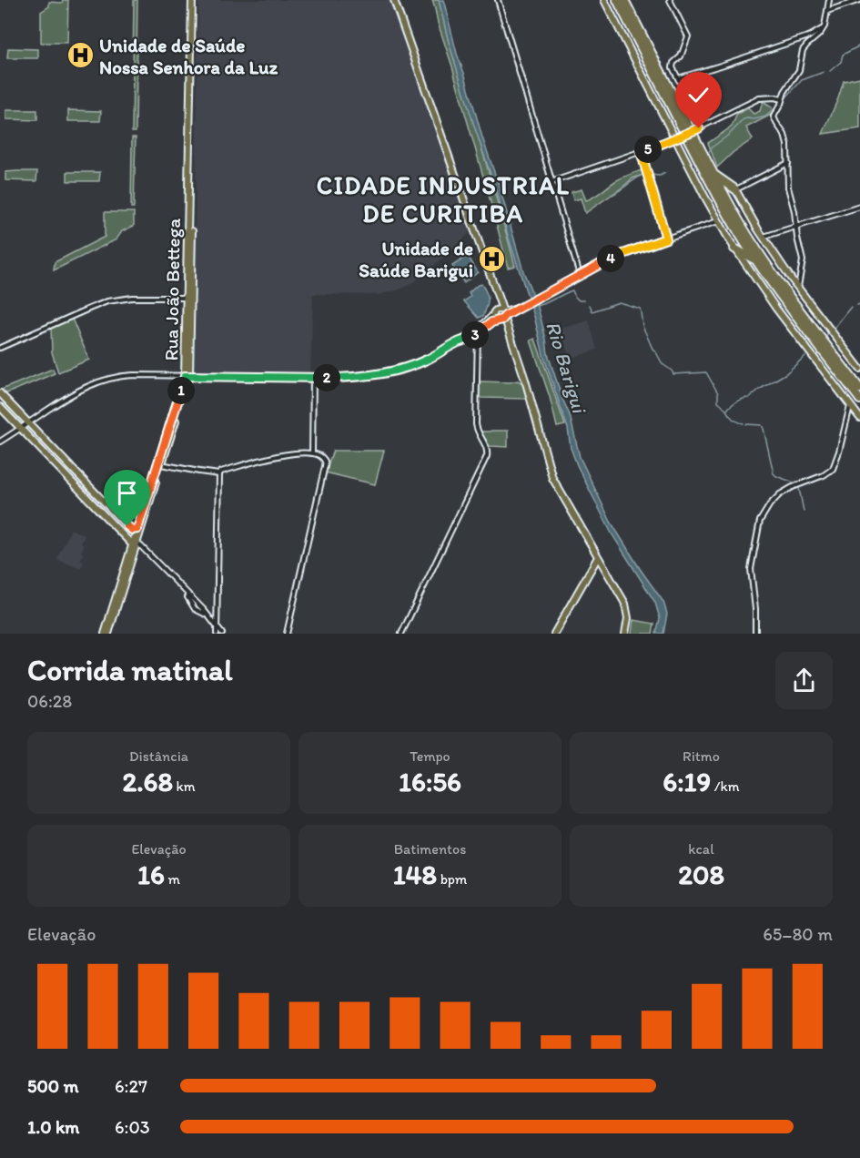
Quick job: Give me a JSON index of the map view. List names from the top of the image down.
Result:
{
  "streets": {
    "main road": ["Rua João Bettega"]
  },
  "districts": ["CIDADE INDUSTRIAL DE CURITIBA"],
  "water": ["Rio Barigui"],
  "places": {
    "hospital": ["Unidade de Saúde Nossa Senhora da Luz", "Unidade de Saúde Barigui"]
  },
  "page": {
    "pins": [
      "5",
      "4",
      "3",
      "2",
      "1"
    ],
    "heading": ["Corrida matinal", "06:28"],
    "stats": [
      ["Distância", "2.68 km"],
      ["Tempo", "16:56"],
      ["Ritmo", "6:19 /km"],
      ["Elevação", "16 m"],
      ["Batimentos", "148 bpm"],
      ["kcal", "208"]
    ],
    "chart": ["Elevação", "65–80 m"],
    "list": [
      {
        "name": "500 m",
        "note": "6:27"
      },
      {
        "name": "1.0 km",
        "note": "6:03"
      }
    ]
  }
}
